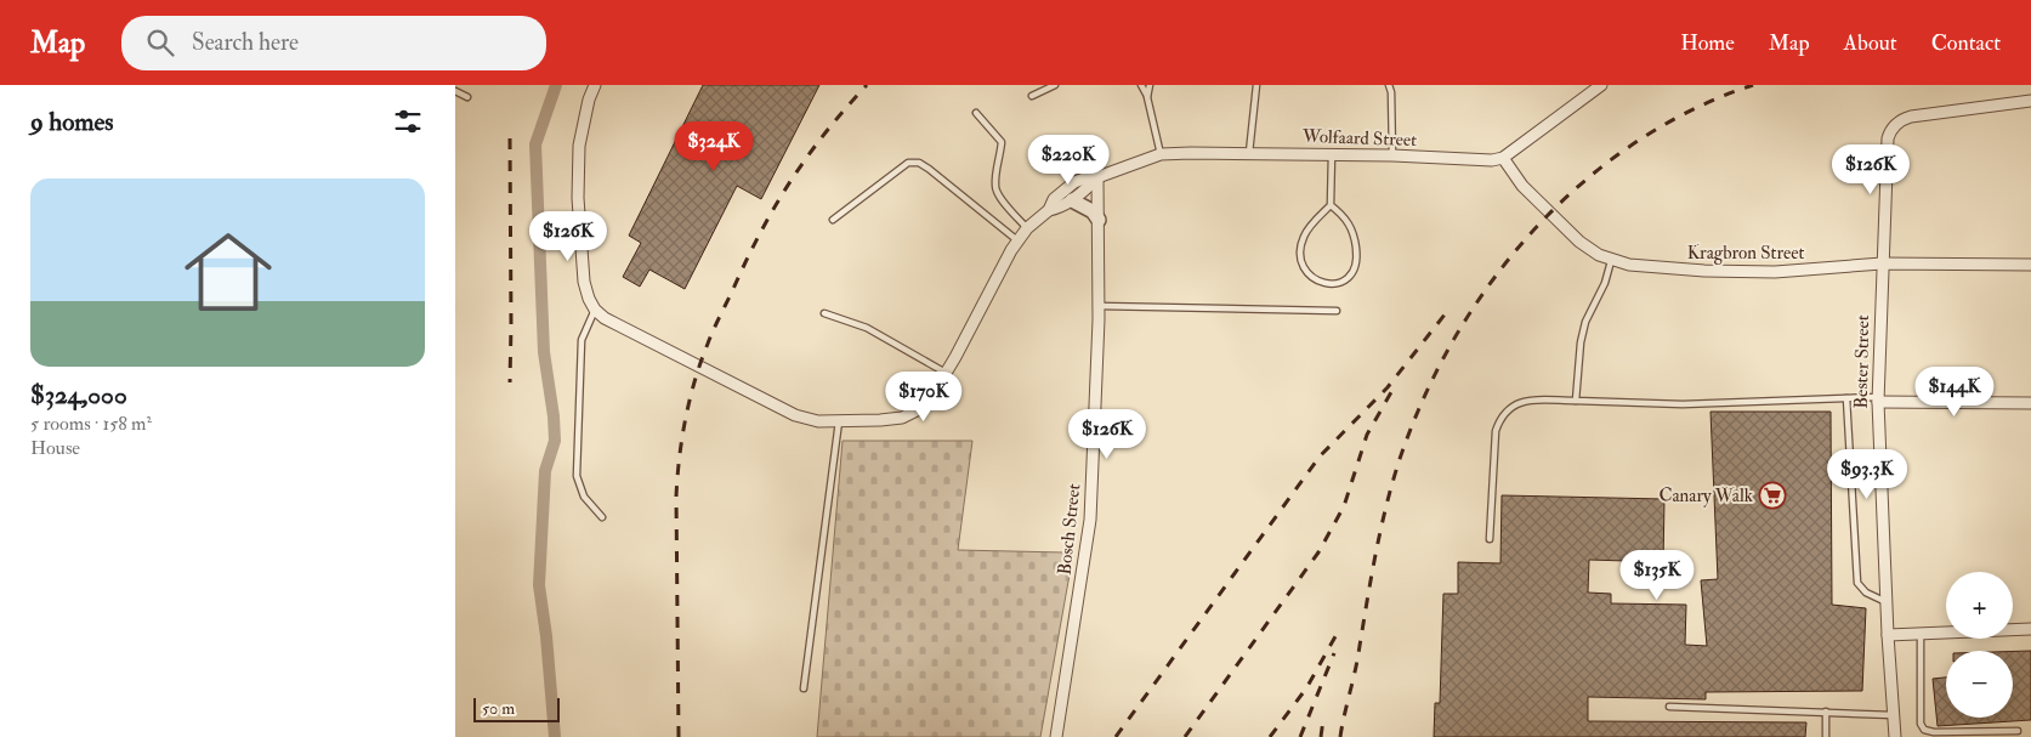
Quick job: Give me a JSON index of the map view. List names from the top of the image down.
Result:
{
  "streets": {
    "street": [
      "Wolfaard Street",
      "Kragbron Street",
      "Bester Street",
      "Bosch Street"
    ]
  },
  "crossings": [
    ["Wolfaard Street", "Kragbron Street"],
    ["Wolfaard Street", "Bosch Street"],
    ["Kragbron Street", "Bester Street"]
  ],
  "places": {
    "supermarket": ["Canary Walk"]
  },
  "scale_bar": "50 m",
  "page": {
    "header": "Map",
    "search": "Search here",
    "nav": [
      "Home",
      "Map",
      "About",
      "Contact"
    ],
    "heading": "9 homes",
    "price": [
      "$324K",
      "$220K",
      "$126K",
      "$126K",
      "$144K",
      "$170K",
      "$126K",
      "$93.3K",
      "$135K"
    ],
    "list": [
      {
        "name": "$324,000",
        "note": "5 rooms · 158 m² · House"
      }
    ],
    "map_buttons": ["+", "−"],
    "scale": "50 m"
  }
}
